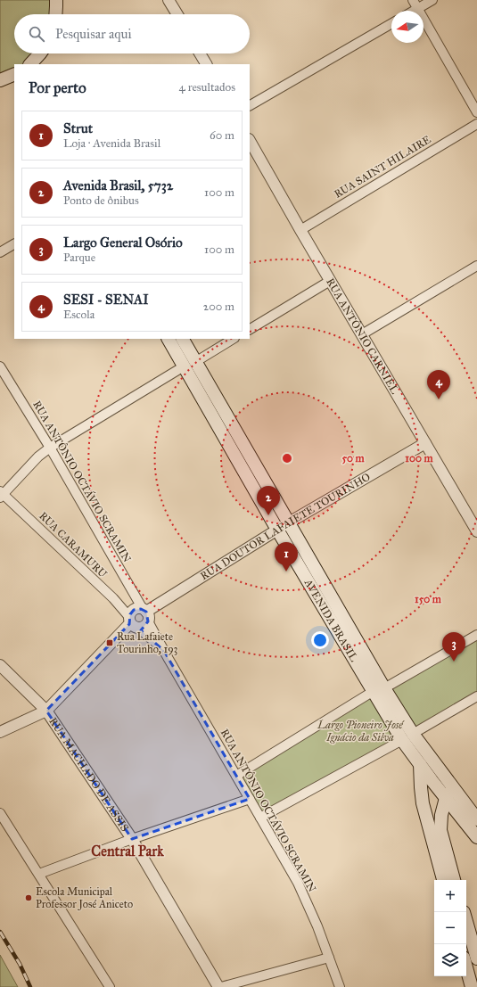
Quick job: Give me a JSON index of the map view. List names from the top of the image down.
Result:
{
  "streets": {
    "main road": ["AVENIDA BRASIL"],
    "street": [
      "RUA SAINT HILAIRE",
      "RUA ANTÔNIO CARNIEL",
      "RUA ANTÔNIO OCTÁVIO SCRAMIN",
      "RUA DOUTOR LAFAIETE TOURINHO",
      "RUA CARAMURU",
      "RUA MACHADO DE ASSIS"
    ]
  },
  "crossings": [
    ["RUA SAINT HILAIRE", "RUA ANTÔNIO CARNIEL"],
    ["RUA ANTÔNIO CARNIEL", "RUA DOUTOR LAFAIETE TOURINHO"],
    ["RUA ANTÔNIO OCTÁVIO SCRAMIN", "RUA DOUTOR LAFAIETE TOURINHO"],
    ["RUA ANTÔNIO OCTÁVIO SCRAMIN", "RUA CARAMURU"],
    ["RUA DOUTOR LAFAIETE TOURINHO", "AVENIDA BRASIL"]
  ],
  "districts": ["Central Park"],
  "parks": ["Largo Pioneiro José Ignácio da Silva"],
  "places": {
    "transit": ["Rua Lafaiete Tourinho, 193"],
    "other": ["Escola Municipal Professor José Aniceto"]
  },
  "north": "left",
  "page": {
    "search": "Pesquisar aqui",
    "heading": ["Por perto", "4 resultados"],
    "list": [
      {
        "mark": "1",
        "name": "Strut",
        "note": "Loja · Avenida Brasil",
        "value": "60 m"
      },
      {
        "mark": "2",
        "name": "Avenida Brasil, 5732",
        "note": "Ponto de ônibus",
        "value": "100 m"
      },
      {
        "mark": "3",
        "name": "Largo General Osório",
        "note": "Parque",
        "value": "100 m"
      },
      {
        "mark": "4",
        "name": "SESI - SENAI",
        "note": "Escola",
        "value": "200 m"
      }
    ],
    "pins": [
      "4",
      "2",
      "1",
      "3"
    ],
    "map_buttons": ["+", "−"]
  },
  "rings": ["50 m", "100 m", "150 m"]
}
